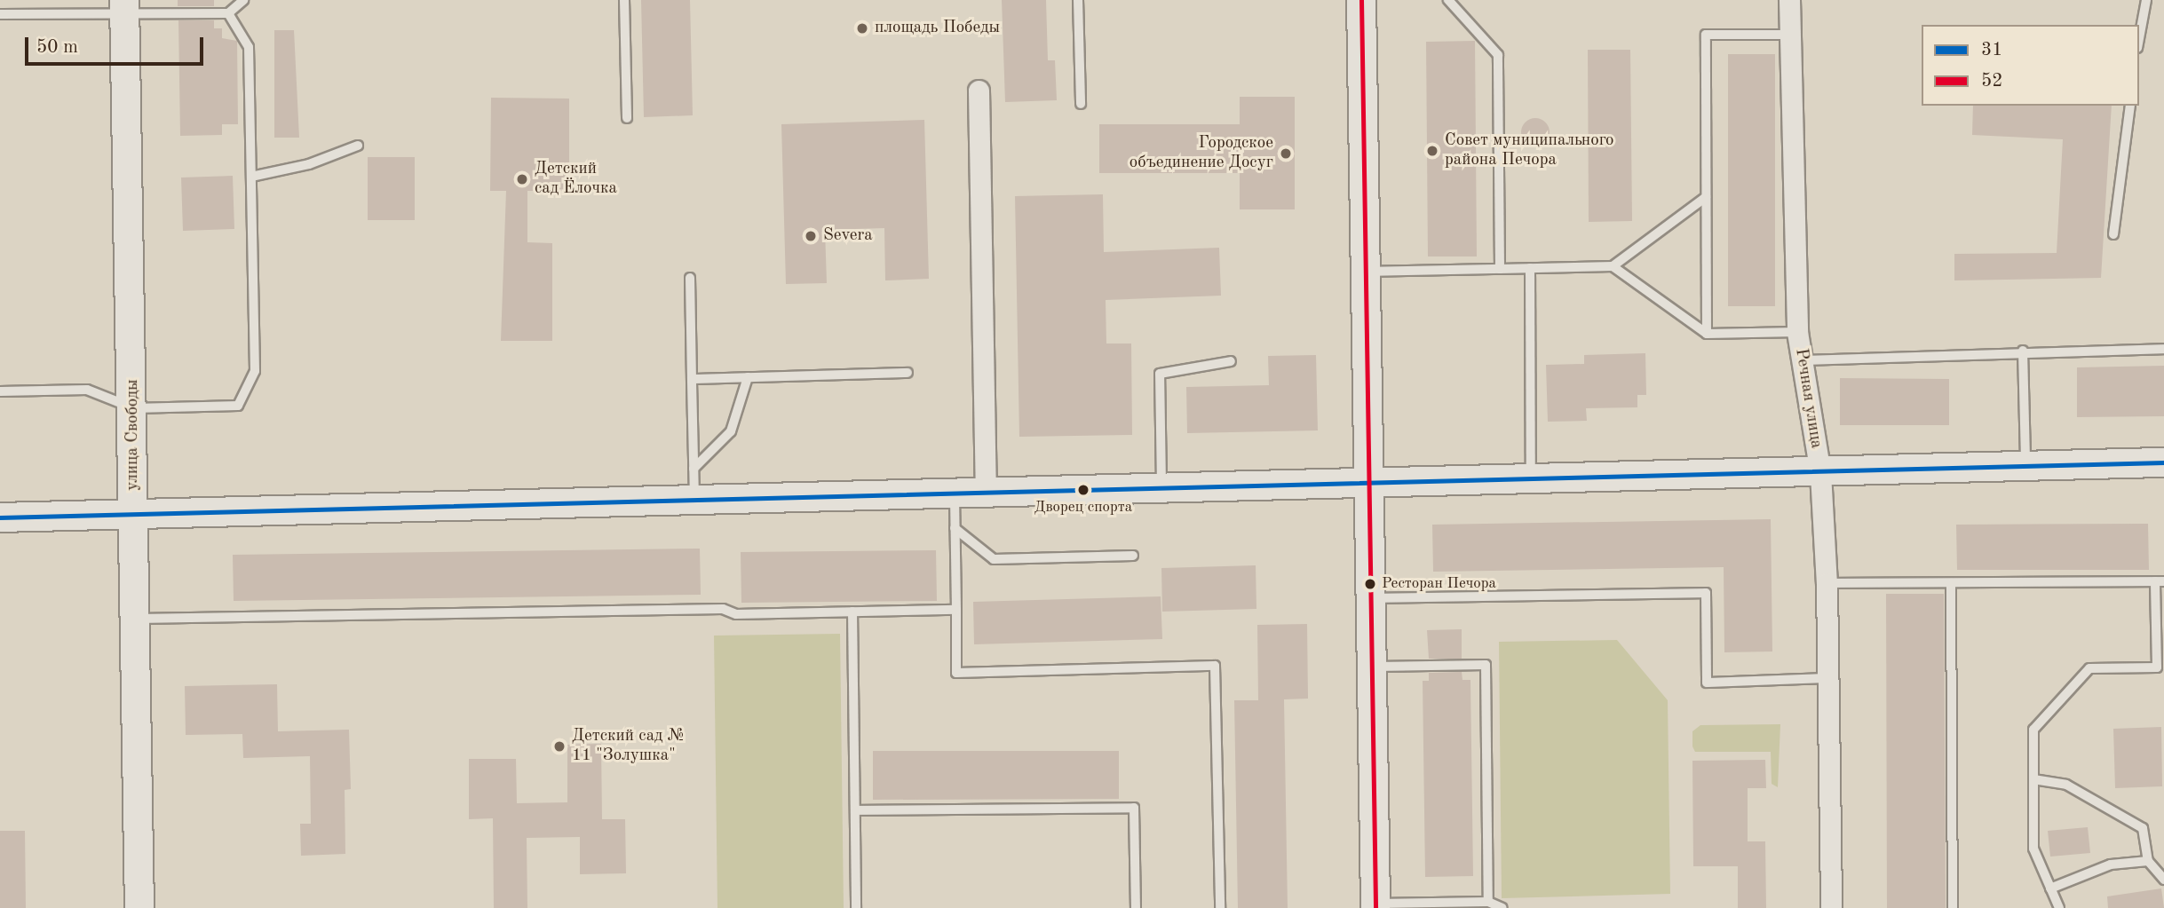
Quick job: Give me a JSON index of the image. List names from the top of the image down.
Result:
{
  "streets": {
    "main road": ["улица Свободы"],
    "street": ["Речная улица"]
  },
  "places": [
    "площадь Победы",
    "Совет муниципального района Печора",
    "Городское объединение Досуг",
    "Детский сад Ёлочка",
    "Severa",
    "Дворец спорта",
    "Ресторан Печора",
    "Детский сад № 11 \"Золушка\""
  ],
  "lines": ["transit line 52", "transit line 31"],
  "legend": ["31", "52"],
  "scale_bar": "50 m"
}
